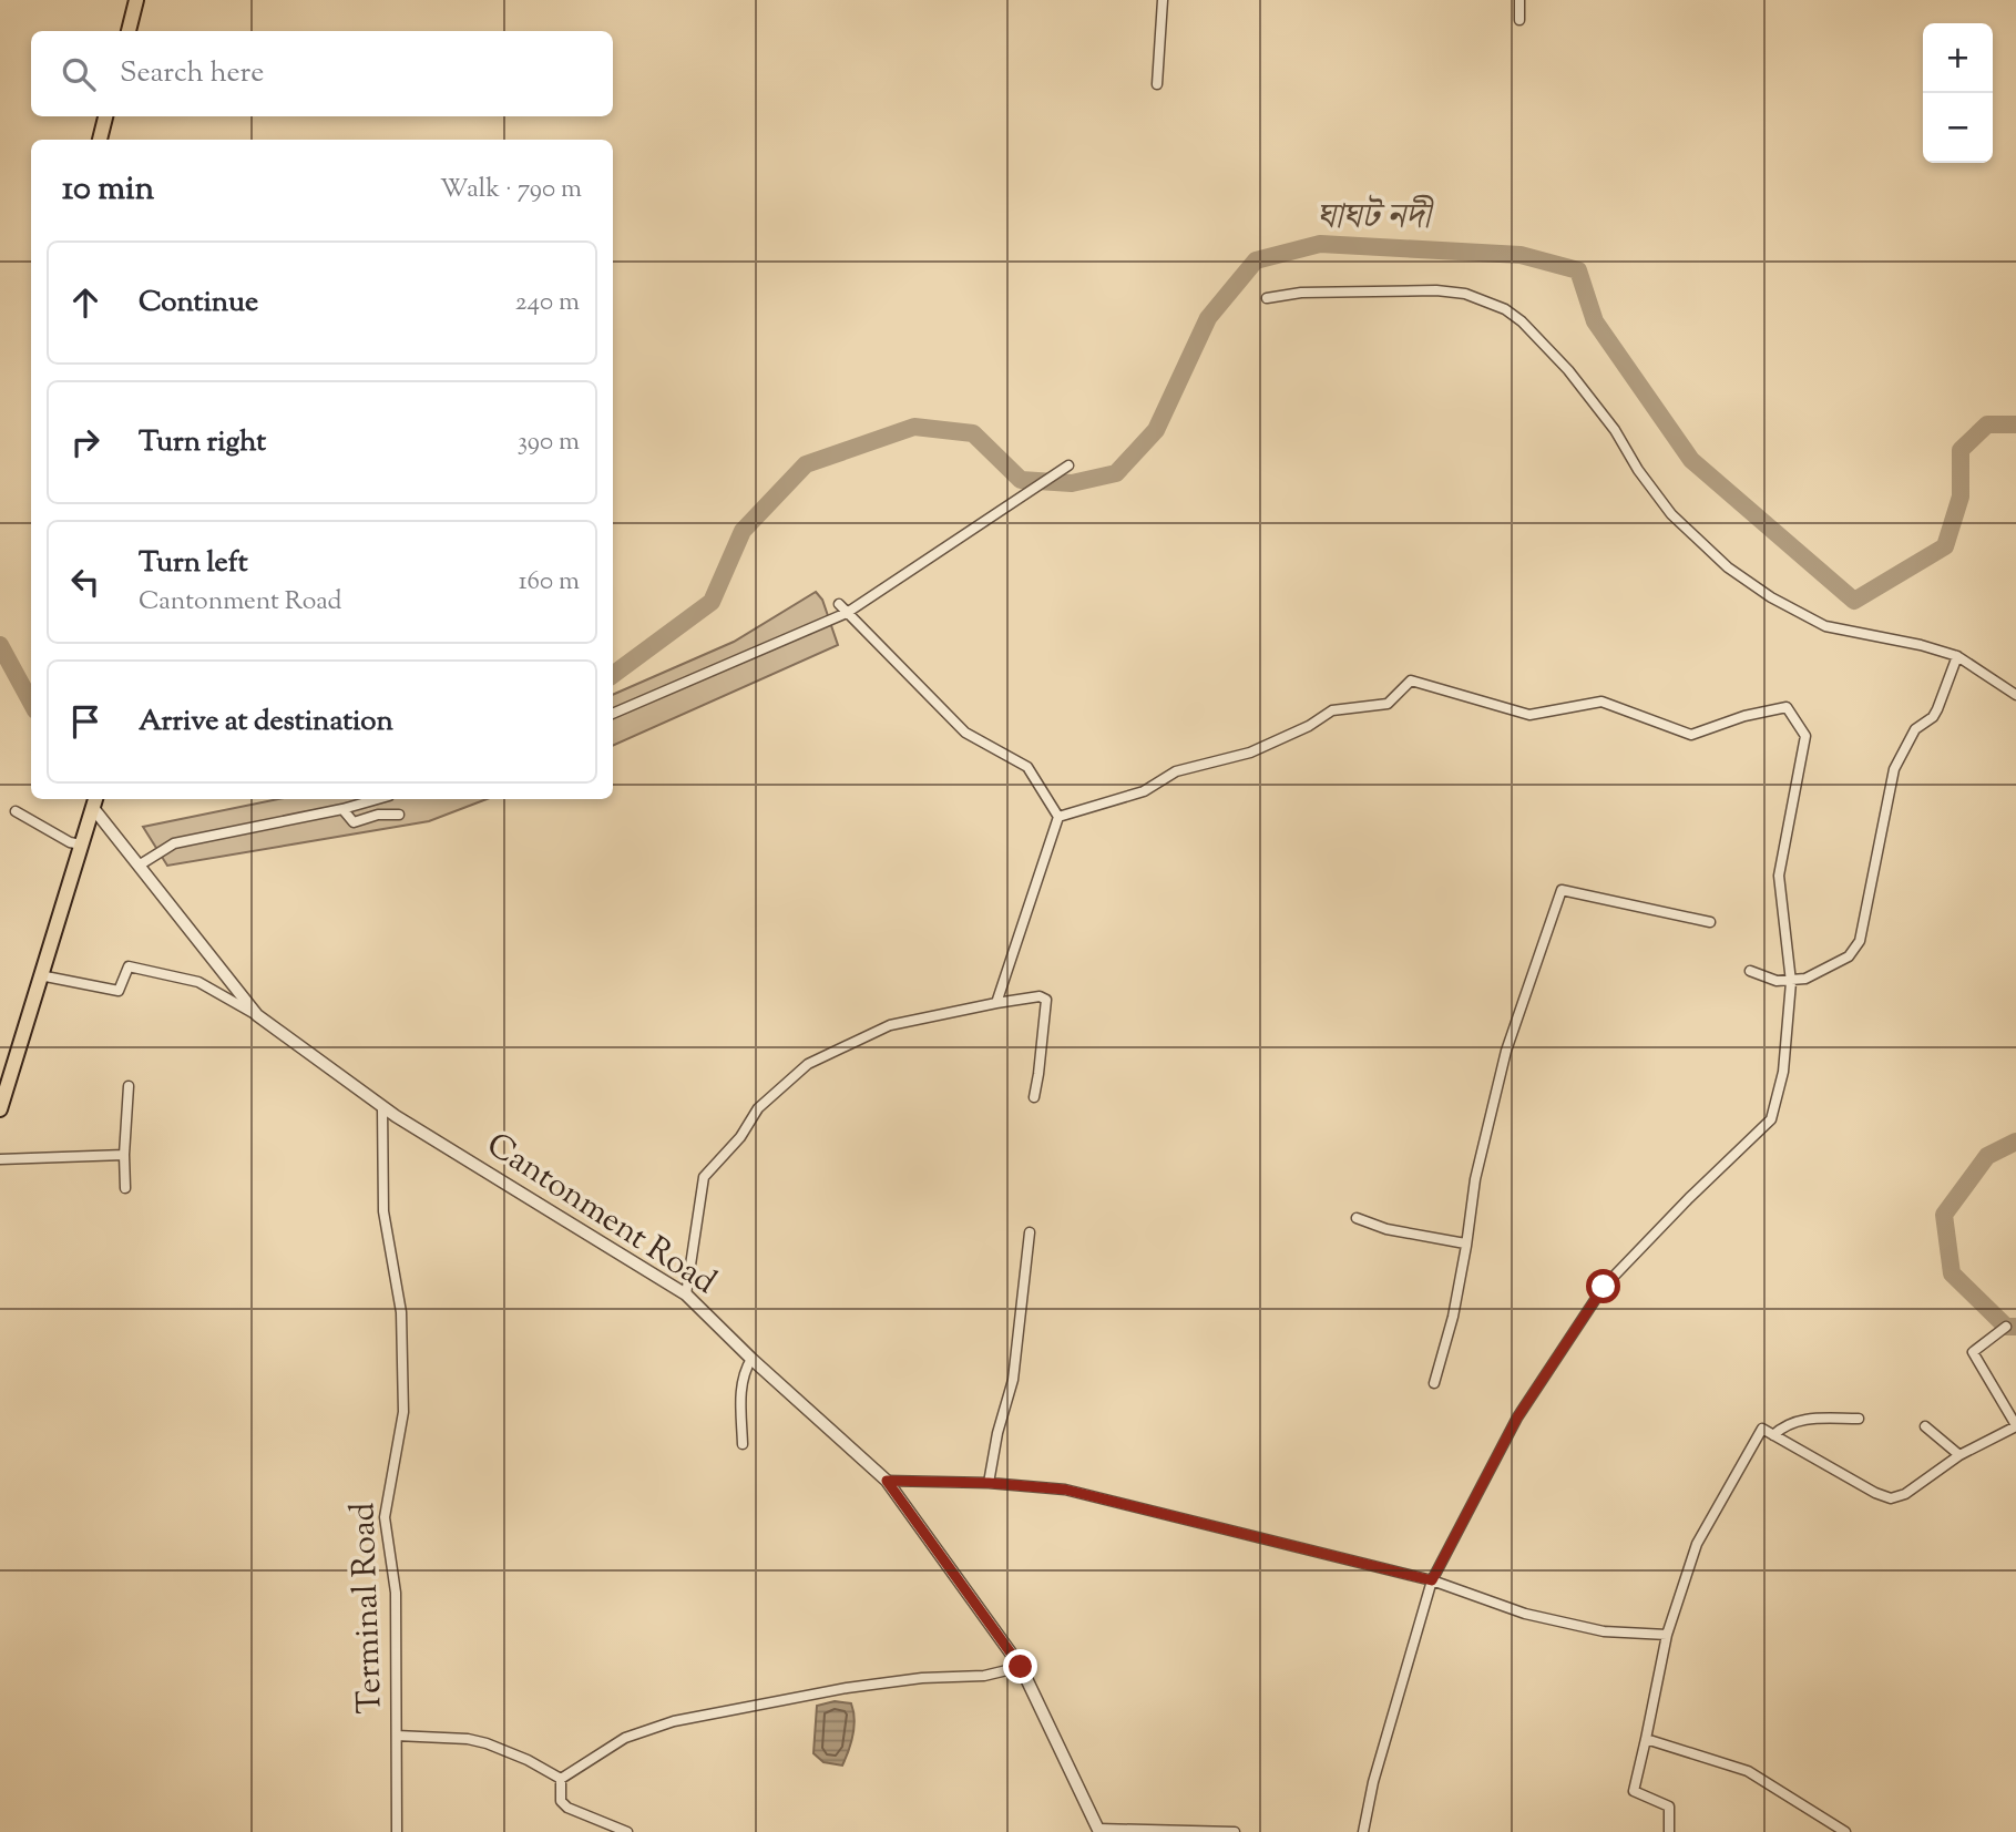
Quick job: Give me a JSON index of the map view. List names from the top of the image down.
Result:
{
  "streets": {
    "street": ["Cantonment Road", "Terminal Road"]
  },
  "crossings": [
    ["Cantonment Road", "Terminal Road"]
  ],
  "water": ["ঘাঘট নদী"],
  "page": {
    "map_buttons": ["+", "−"],
    "search": "Search here",
    "heading": ["10 min", "Walk · 790 m"],
    "list": [
      ["Continue", "240 m"],
      ["Turn right", "390 m"],
      ["Turn left", "Cantonment Road", "160 m"],
      "Arrive at destination"
    ]
  }
}
